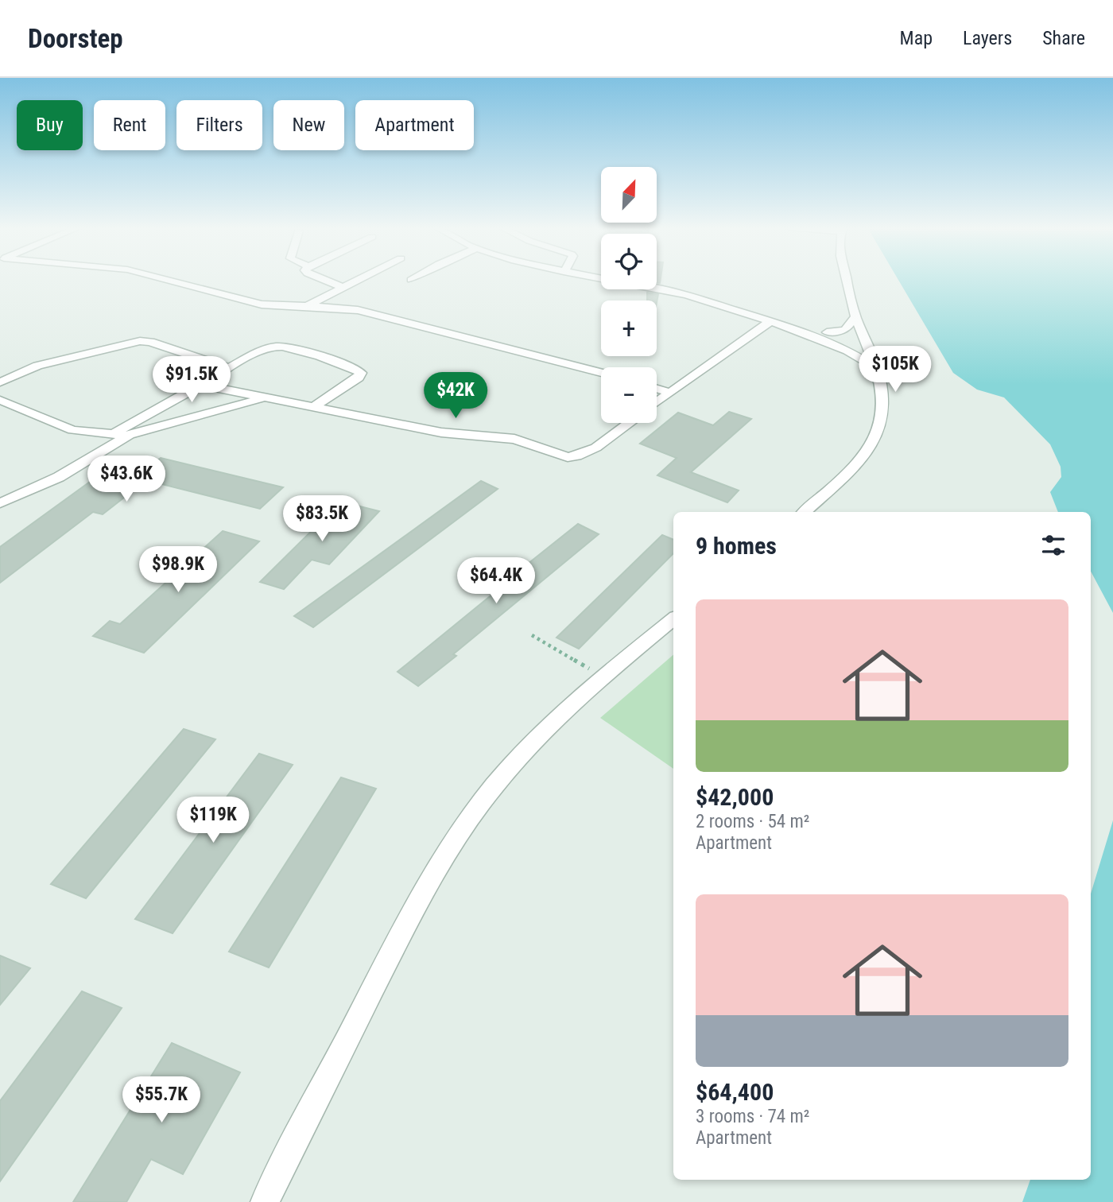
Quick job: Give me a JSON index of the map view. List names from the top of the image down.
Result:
{
  "north": "top right",
  "page": {
    "header": "Doorstep",
    "nav": ["Map", "Layers", "Share"],
    "chip": [
      "Buy",
      "Rent",
      "Filters",
      "New",
      "Apartment"
    ],
    "map_buttons": ["+", "−"],
    "price": [
      "$105K",
      "$91.5K",
      "$42K",
      "$43.6K",
      "$83.5K",
      "$98.9K",
      "$64.4K",
      "$119K",
      "$55.7K"
    ],
    "heading": "9 homes",
    "list": [
      {
        "name": "$42,000",
        "note": "2 rooms · 54 m² · Apartment"
      },
      {
        "name": "$64,400",
        "note": "3 rooms · 74 m² · Apartment"
      }
    ]
  }
}
